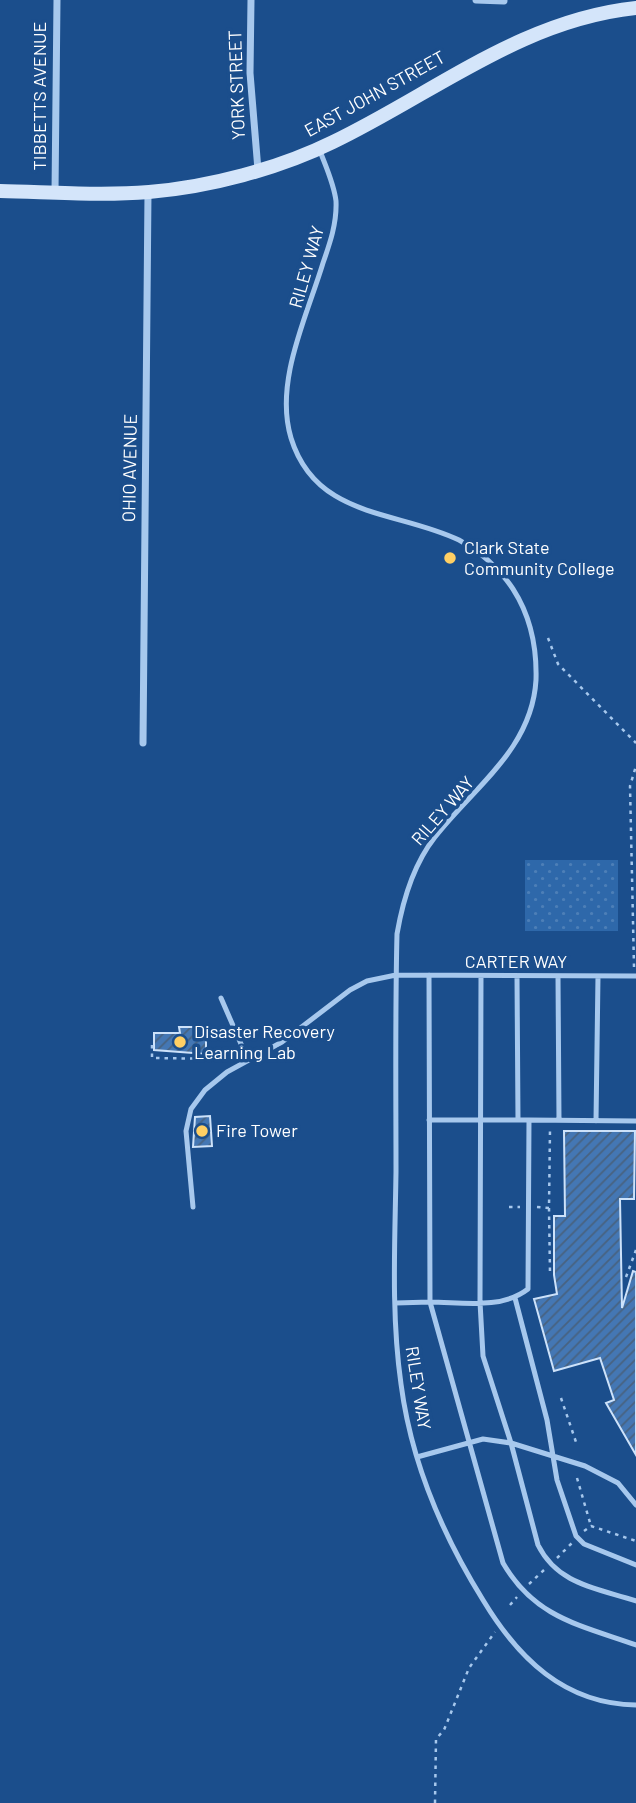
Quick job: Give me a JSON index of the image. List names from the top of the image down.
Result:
{
  "streets": {
    "street": [
      "YORK STREET",
      "EAST JOHN STREET",
      "TIBBETTS AVENUE",
      "OHIO AVENUE"
    ],
    "lane": ["RILEY WAY", "CARTER WAY"]
  },
  "crossings": [
    ["YORK STREET", "EAST JOHN STREET"],
    ["EAST JOHN STREET", "TIBBETTS AVENUE"],
    ["EAST JOHN STREET", "RILEY WAY"],
    ["EAST JOHN STREET", "OHIO AVENUE"],
    ["RILEY WAY", "CARTER WAY"]
  ],
  "places": ["Clark State Community College", "Disaster Recovery Learning Lab", "Fire Tower"]
}
